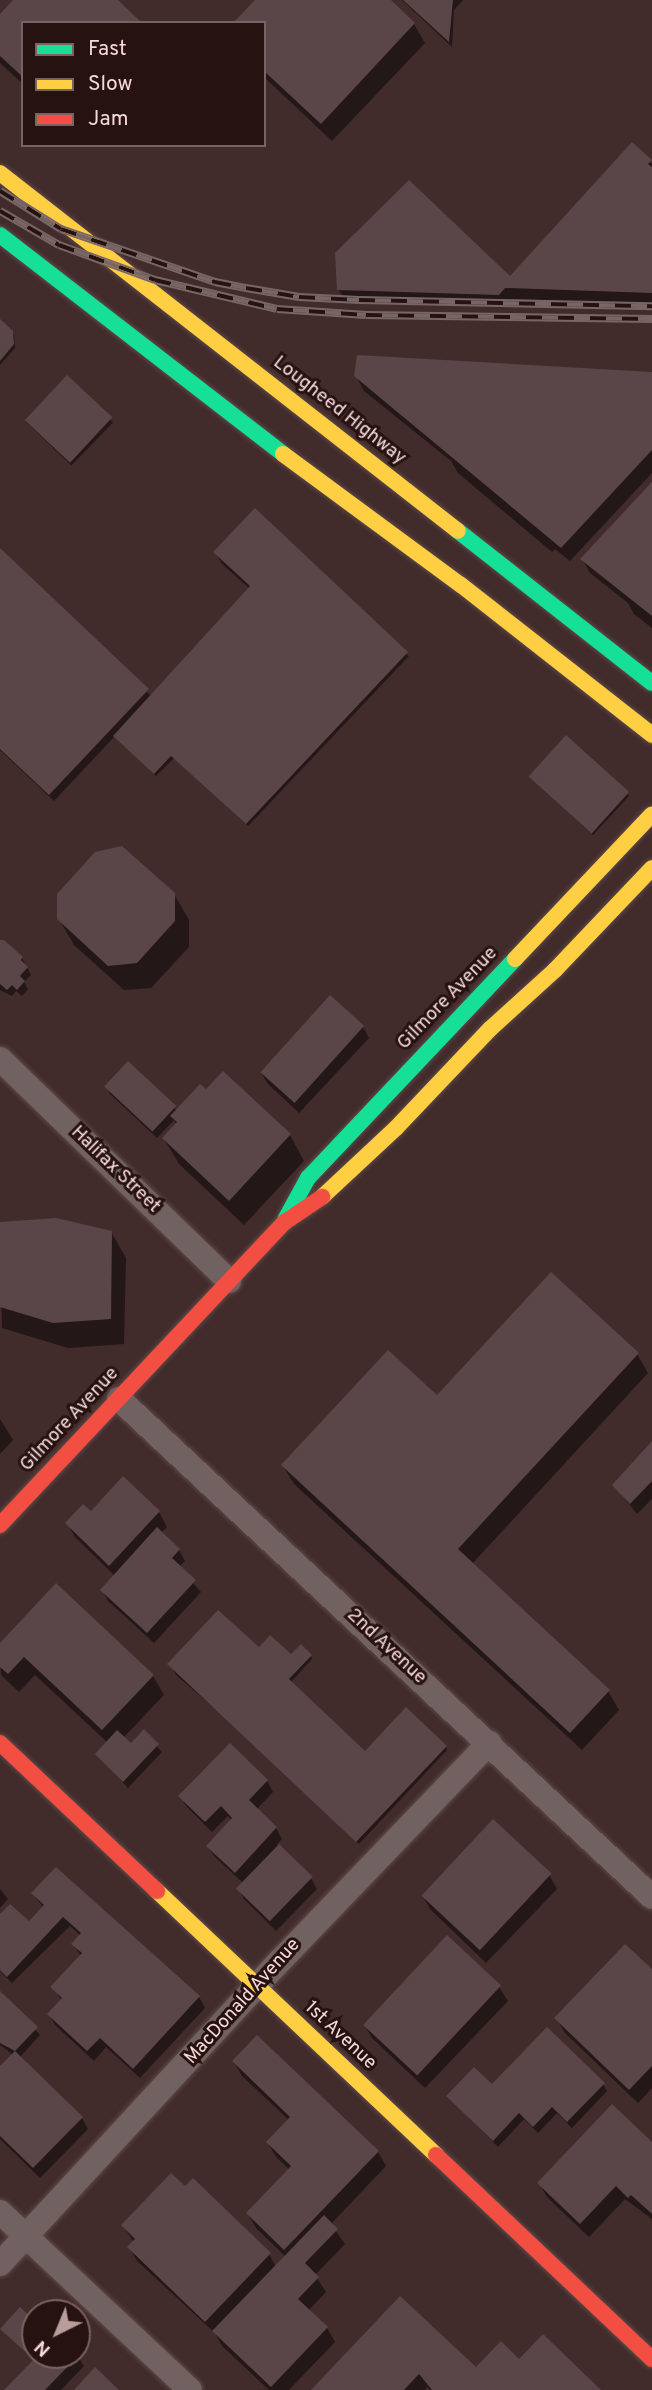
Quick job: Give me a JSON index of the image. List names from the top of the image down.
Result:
{
  "streets": {
    "street": [
      "Lougheed Highway",
      "Gilmore Avenue",
      "Halifax Street",
      "2nd Avenue",
      "MacDonald Avenue",
      "1st Avenue"
    ]
  },
  "crossings": [
    ["Gilmore Avenue", "Halifax Street"],
    ["Gilmore Avenue", "2nd Avenue"],
    ["2nd Avenue", "MacDonald Avenue"],
    ["MacDonald Avenue", "1st Avenue"]
  ],
  "legend": ["Fast", "Slow", "Jam"],
  "north": "bottom left"
}
